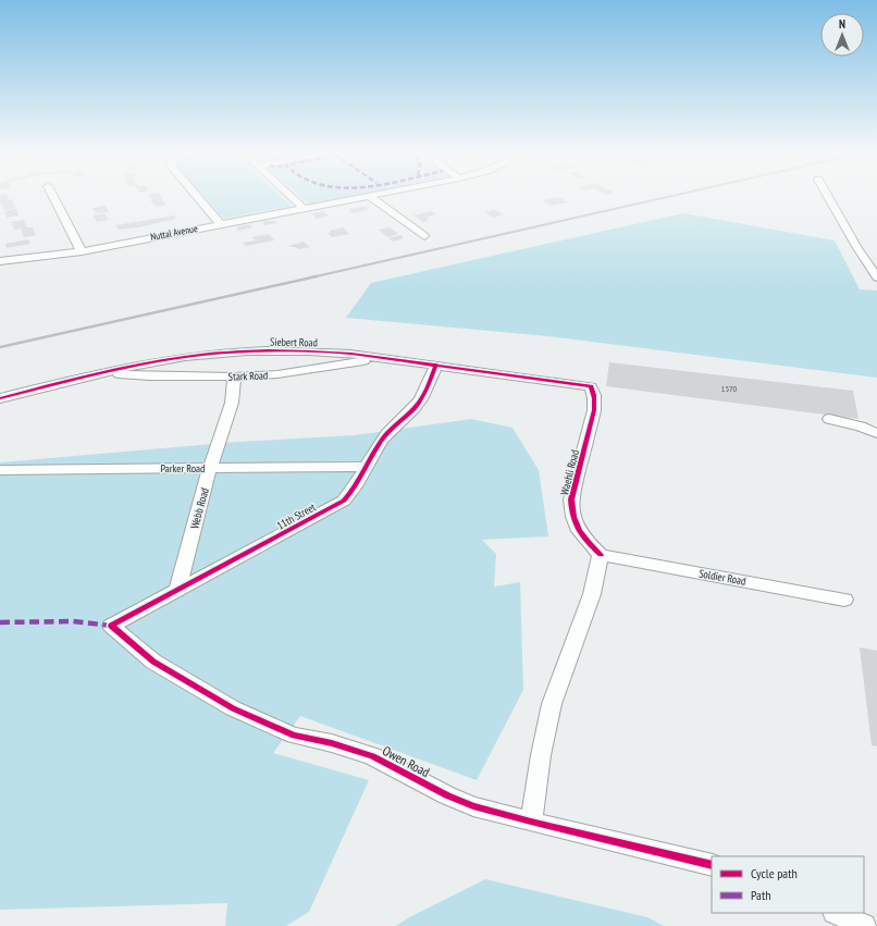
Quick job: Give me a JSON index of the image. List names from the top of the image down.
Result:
{
  "streets": {
    "street": [
      "Nuttal Avenue",
      "Siebert Road",
      "Stark Road",
      "Parker Road",
      "Waehli Road",
      "Webb Road",
      "11th Street",
      "Soldier Road",
      "Owen Road"
    ]
  },
  "crossings": [
    ["Siebert Road", "Stark Road"],
    ["Siebert Road", "Waehli Road"],
    ["Siebert Road", "11th Street"],
    ["Stark Road", "Webb Road"],
    ["Parker Road", "Webb Road"],
    ["Parker Road", "11th Street"],
    ["Waehli Road", "Soldier Road"],
    ["Webb Road", "11th Street"],
    ["11th Street", "Owen Road"]
  ],
  "house_numbers": ["1570"],
  "legend": ["Cycle path", "Path"],
  "north": "top"
}
